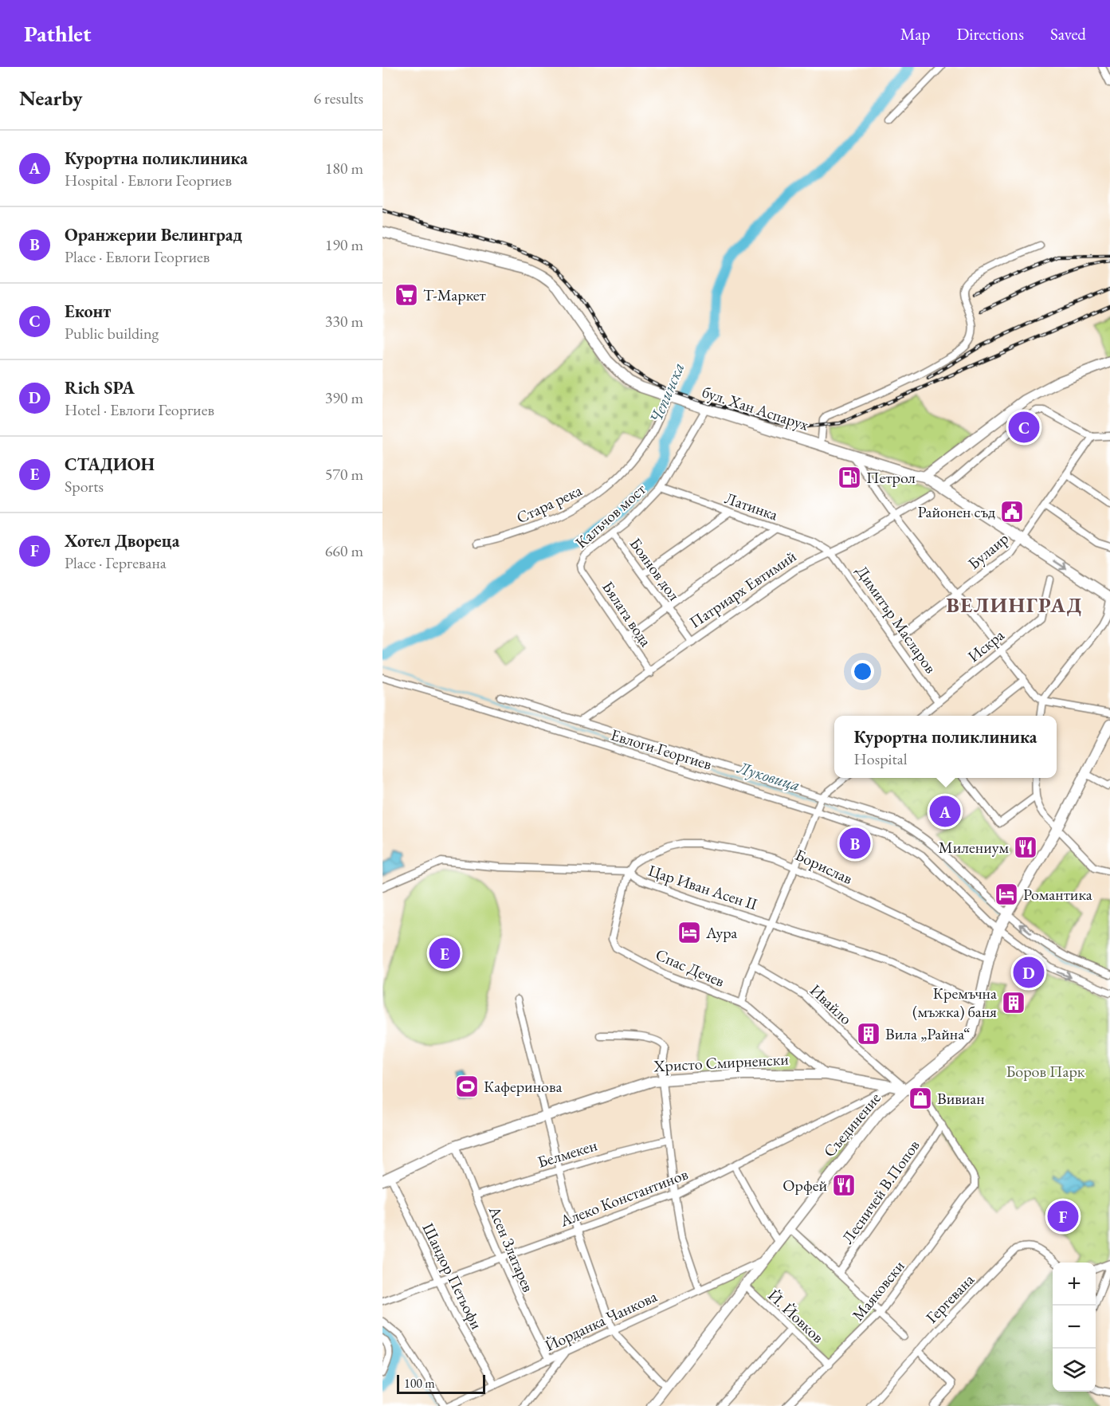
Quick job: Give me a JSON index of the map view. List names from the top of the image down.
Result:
{
  "streets": {
    "street": [
      "бул. Хан Аспарух",
      "Стара река",
      "Латинка",
      "Калъчов мост",
      "Булаир",
      "Боянов дол",
      "Патриарх Евтимий",
      "Бялата вода",
      "Димитър Масларов",
      "Искра",
      "Евлоги Георгиев",
      "Борислав",
      "Цар Иван Асен II",
      "Спас Дечев",
      "Ивайло",
      "Христо Смирненски",
      "Съединение",
      "Белмекен",
      "Лесничей В.Попов",
      "Алеко Константинов",
      "Асен Златарев",
      "Шандор Петьофи",
      "Маяковски",
      "Гергевана",
      "Й. Йовков",
      "Йорданка Чанкова"
    ]
  },
  "crossings": [
    ["бул. Хан Аспарух", "Стара река"],
    ["бул. Хан Аспарух", "Калъчов мост"],
    ["бул. Хан Аспарух", "Булаир"],
    ["Латинка", "Калъчов мост"],
    ["Латинка", "Патриарх Евтимий"],
    ["Латинка", "Димитър Масларов"],
    ["Калъчов мост", "Боянов дол"],
    ["Калъчов мост", "Бялата вода"],
    ["Булаир", "Димитър Масларов"],
    ["Боянов дол", "Патриарх Евтимий"],
    ["Патриарх Евтимий", "Бялата вода"],
    ["Патриарх Евтимий", "Димитър Масларов"],
    ["Патриарх Евтимий", "Евлоги Георгиев"],
    ["Димитър Масларов", "Искра"],
    ["Евлоги Георгиев", "Съединение"],
    ["Борислав", "Цар Иван Асен II"],
    ["Борислав", "Спас Дечев"],
    ["Борислав", "Съединение"],
    ["Цар Иван Асен II", "Спас Дечев"],
    ["Цар Иван Асен II", "Съединение"],
    ["Спас Дечев", "Христо Смирненски"],
    ["Ивайло", "Христо Смирненски"],
    ["Ивайло", "Съединение"],
    ["Христо Смирненски", "Съединение"],
    ["Христо Смирненски", "Алеко Константинов"],
    ["Христо Смирненски", "Асен Златарев"],
    ["Христо Смирненски", "Шандор Петьофи"],
    ["Съединение", "Й. Йовков"],
    ["Съединение", "Йорданка Чанкова"],
    ["Белмекен", "Асен Златарев"],
    ["Лесничей В.Попов", "Маяковски"],
    ["Алеко Константинов", "Асен Златарев"],
    ["Алеко Константинов", "Шандор Петьофи"],
    ["Асен Златарев", "Йорданка Чанкова"],
    ["Шандор Петьофи", "Йорданка Чанкова"],
    ["Маяковски", "Й. Йовков"]
  ],
  "districts": ["ВЕЛИНГРАД"],
  "water": ["Чепинска", "Луковица"],
  "parks": ["Боров Парк"],
  "places": {
    "supermarket": ["Т-Маркет"],
    "fuel station": ["Петрол"],
    "public building": ["Районен съд"],
    "restaurant": ["Милениум", "Орфей"],
    "hotel": ["Романтика", "Аура"],
    "building": ["Кремъчна (мъжка) баня", "Вила „Райна“"],
    "sports": ["Каферинова"],
    "shop": ["Вивиан"]
  },
  "scale_bar": "100 m",
  "page": {
    "header": "Pathlet",
    "nav": ["Map", "Directions", "Saved"],
    "heading": ["Nearby", "6 results"],
    "list": [
      {
        "mark": "A",
        "name": "Курортна поликлиника",
        "note": "Hospital · Евлоги Георгиев",
        "value": "180 m"
      },
      {
        "mark": "B",
        "name": "Оранжерии Велинград",
        "note": "Place · Евлоги Георгиев",
        "value": "190 m"
      },
      {
        "mark": "C",
        "name": "Еконт",
        "note": "Public building",
        "value": "330 m"
      },
      {
        "mark": "D",
        "name": "Rich SPA",
        "note": "Hotel · Евлоги Георгиев",
        "value": "390 m"
      },
      {
        "mark": "E",
        "name": "СТАДИОН",
        "note": "Sports",
        "value": "570 m"
      },
      {
        "mark": "F",
        "name": "Хотел Двореца",
        "note": "Place · Гергевана",
        "value": "660 m"
      }
    ],
    "pins": [
      "C",
      "A",
      "B",
      "E",
      "D",
      "F"
    ],
    "popup": ["Курортна поликлиника", "Hospital"],
    "map_buttons": ["+", "−"],
    "scale": "100 m"
  }
}
